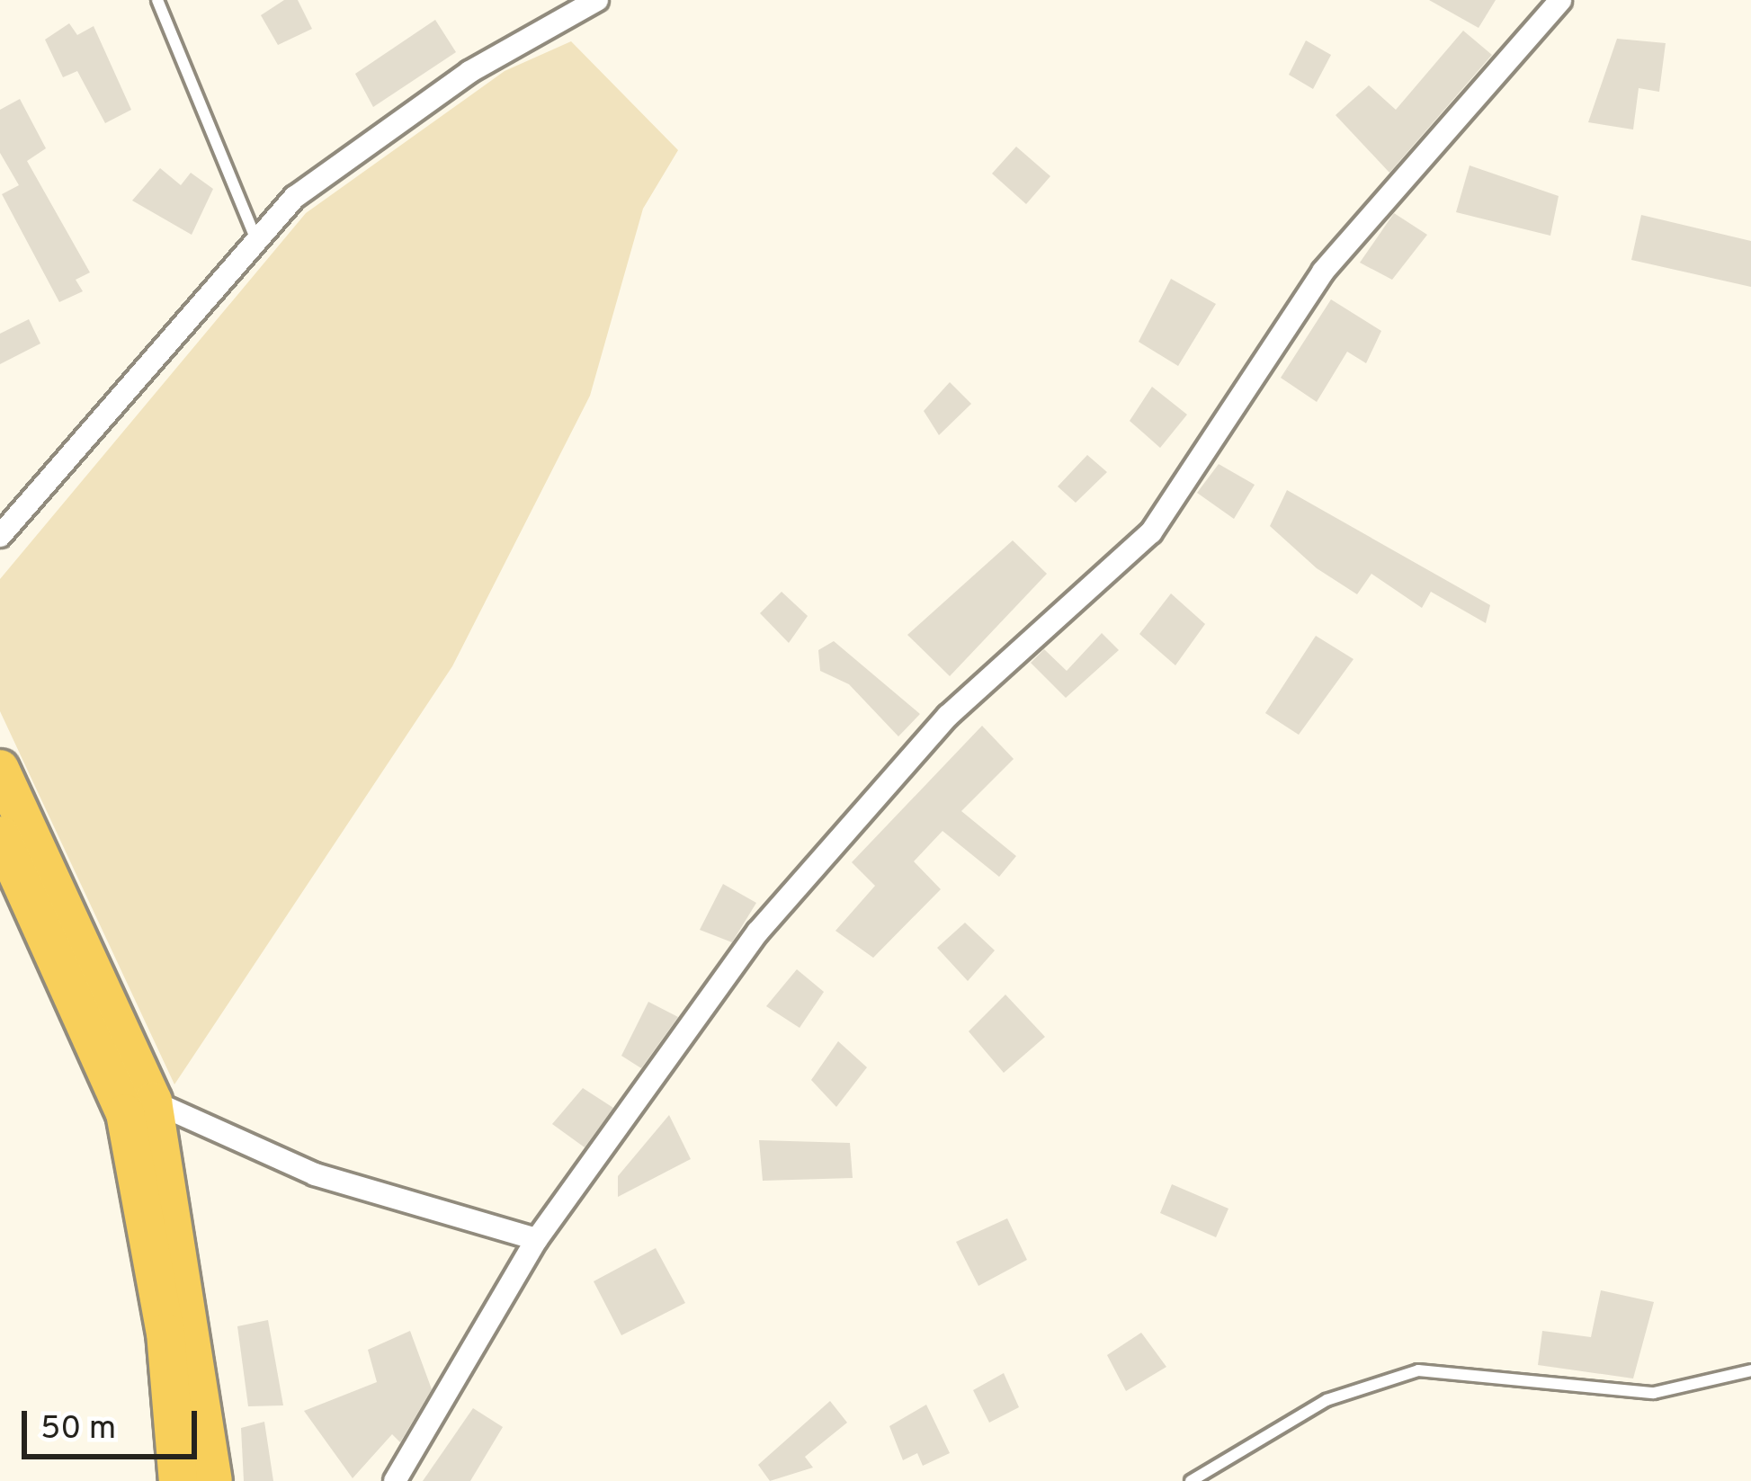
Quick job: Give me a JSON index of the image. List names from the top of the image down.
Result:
{
  "scale_bar": "50 m"
}
